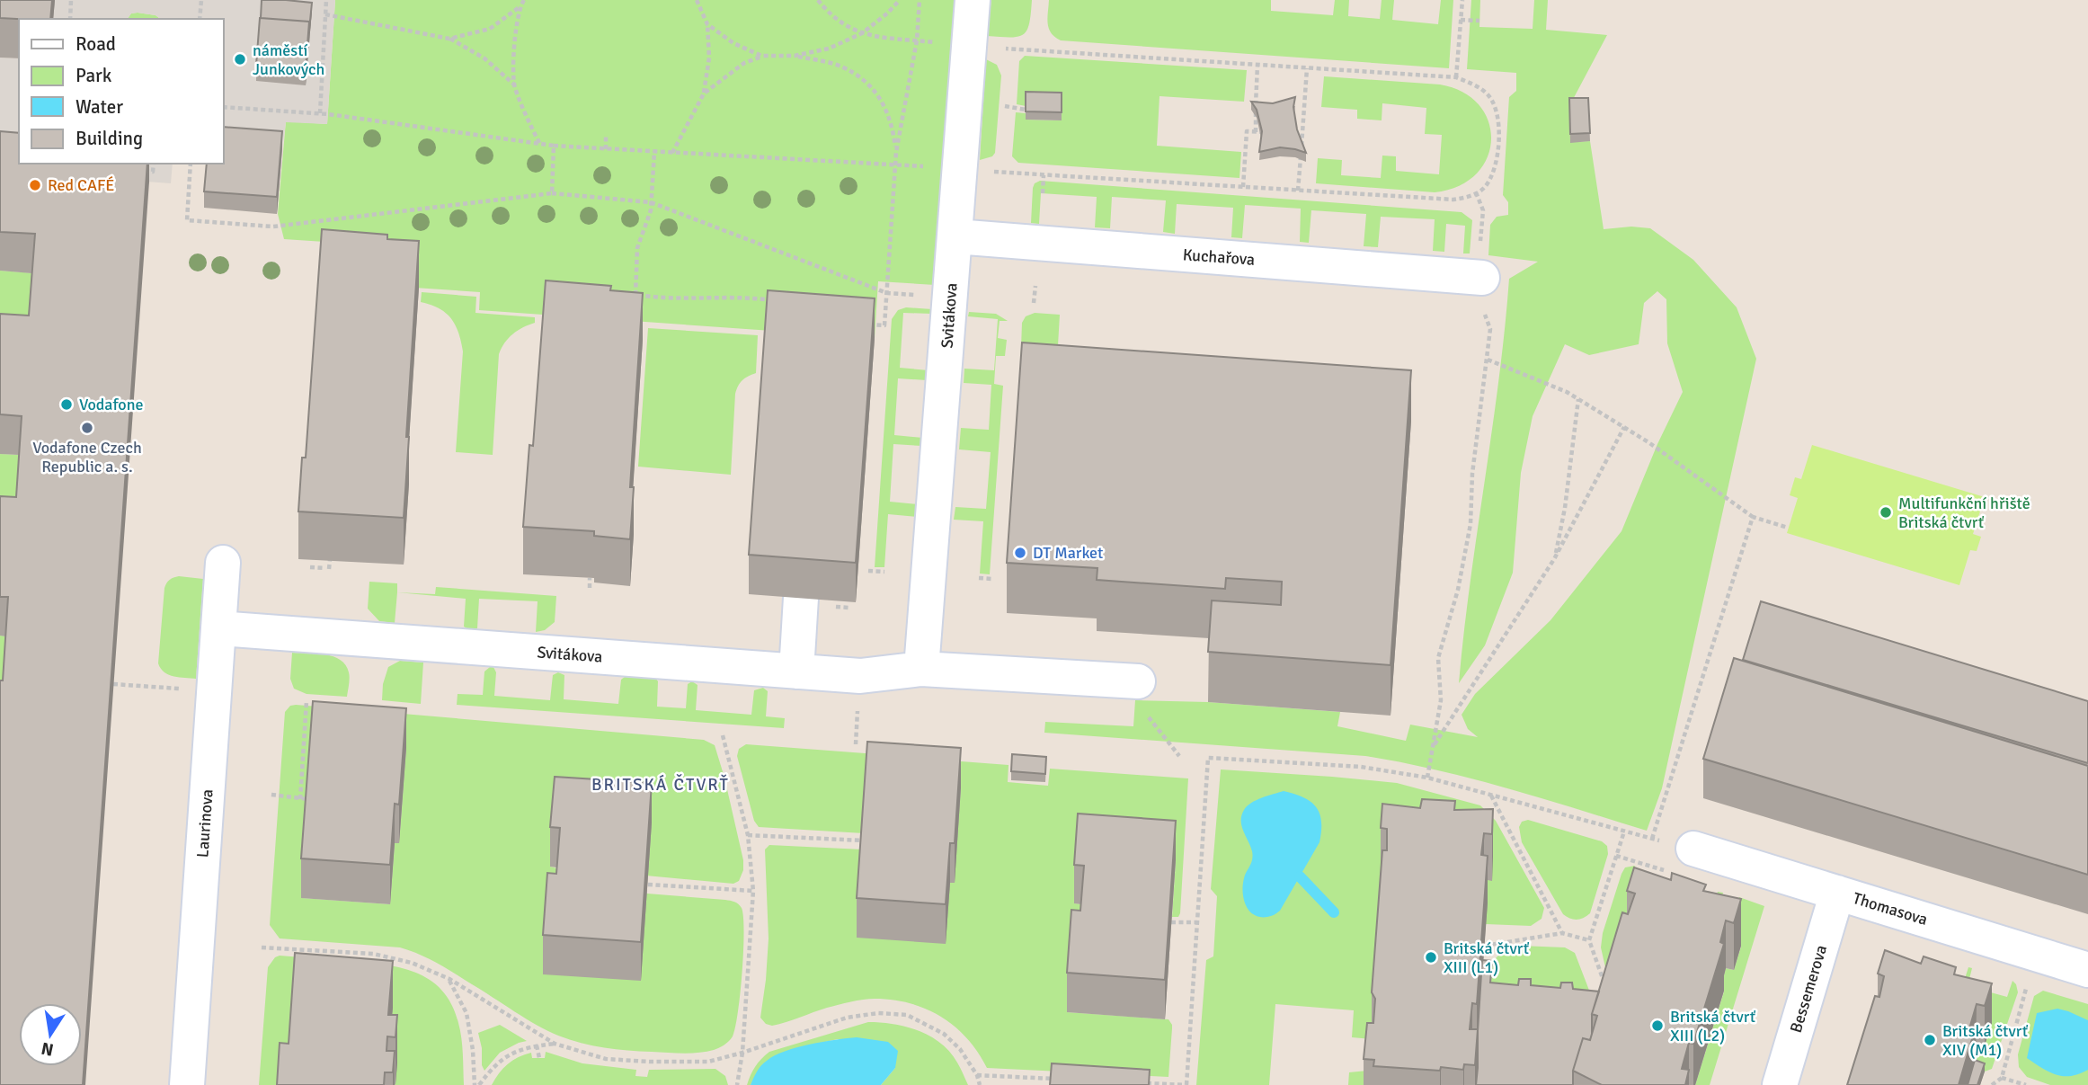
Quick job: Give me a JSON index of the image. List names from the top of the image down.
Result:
{
  "streets": {
    "street": [
      "Kuchařova",
      "Svitákova",
      "Laurinova",
      "Thomasova",
      "Bessemerova"
    ]
  },
  "crossings": [
    ["Kuchařova", "Svitákova"],
    ["Svitákova", "Laurinova"],
    ["Thomasova", "Bessemerova"]
  ],
  "districts": ["BRITSKÁ ČTVRŤ"],
  "places": [
    "náměstí Junkových",
    "Red CAFÉ",
    "Vodafone",
    "Vodafone Czech Republic a. s.",
    "Multifunkční hřiště Britská čtvrť",
    "DT Market",
    "Britská čtvrť XIII (L1)",
    "Britská čtvrť XIII (L2)",
    "Britská čtvrť XIV (M1)"
  ],
  "legend": [
    "Road",
    "Park",
    "Water",
    "Building"
  ],
  "north": "bottom"
}
